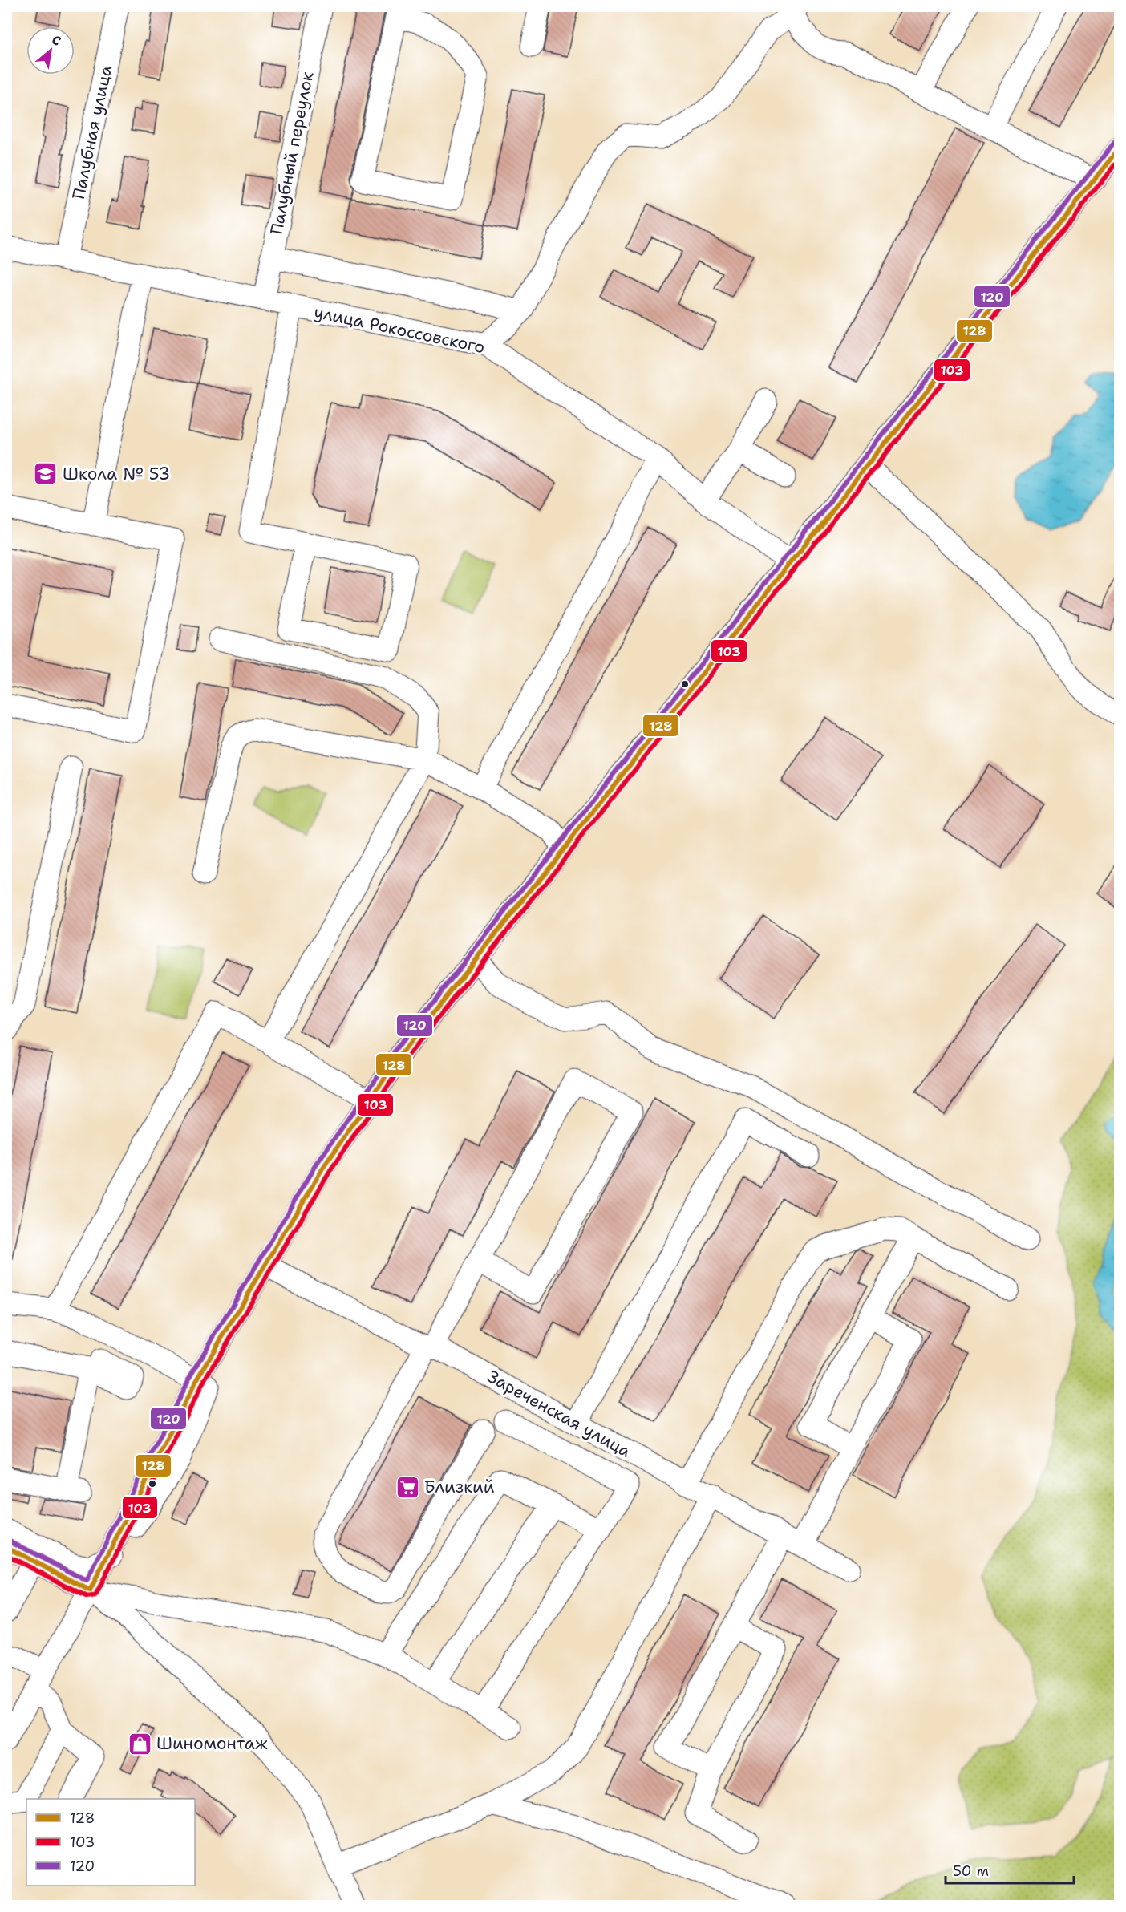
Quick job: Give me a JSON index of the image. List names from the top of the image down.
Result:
{
  "streets": {
    "street": [
      "Палубная улица",
      "Палубный переулок",
      "улица Рокоссовского",
      "Зареченская улица"
    ]
  },
  "crossings": [
    ["Палубная улица", "улица Рокоссовского"],
    ["Палубный переулок", "улица Рокоссовского"]
  ],
  "places": {
    "school or university": ["Школа № 53"],
    "supermarket": ["Близкий"],
    "shop": ["Шиномонтаж"]
  },
  "lines": ["transit line 120", "transit line 128", "transit line 103"],
  "legend": ["128", "103", "120"],
  "scale_bar": "50 m",
  "north": "top right"
}
